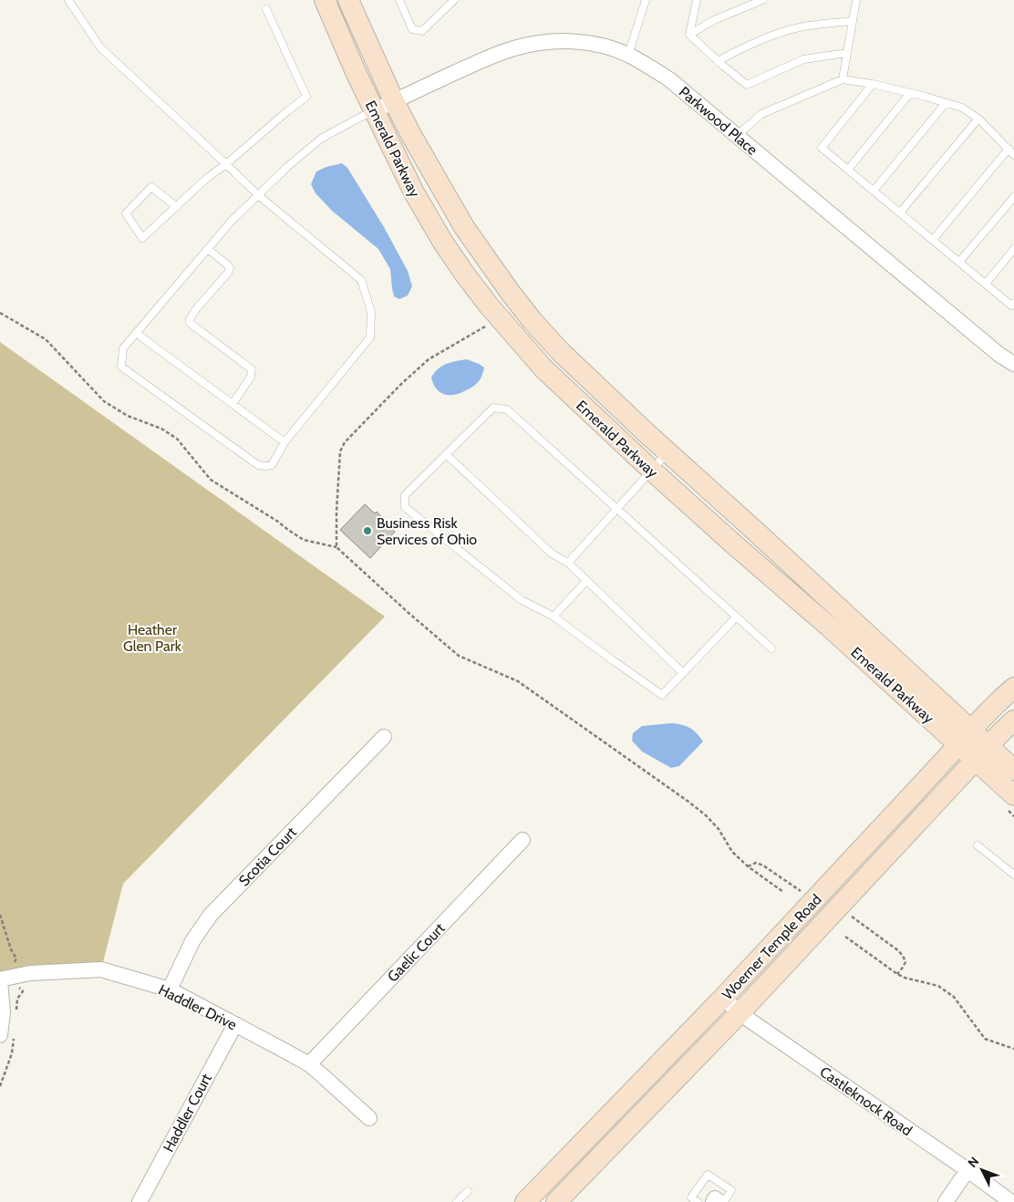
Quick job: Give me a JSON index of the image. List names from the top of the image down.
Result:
{
  "streets": {
    "main road": ["Emerald Parkway", "Woerner Temple Road"],
    "street": [
      "Parkwood Place",
      "Scotia Court",
      "Gaelic Court",
      "Haddler Drive",
      "Castleknock Road",
      "Haddler Court"
    ]
  },
  "crossings": [
    ["Parkwood Place", "Emerald Parkway"],
    ["Emerald Parkway", "Woerner Temple Road"],
    ["Scotia Court", "Haddler Drive"],
    ["Woerner Temple Road", "Castleknock Road"],
    ["Gaelic Court", "Haddler Drive"],
    ["Haddler Drive", "Haddler Court"]
  ],
  "parks": ["Heather Glen Park"],
  "places": ["Business Risk Services of Ohio"],
  "north": "top left"
}
